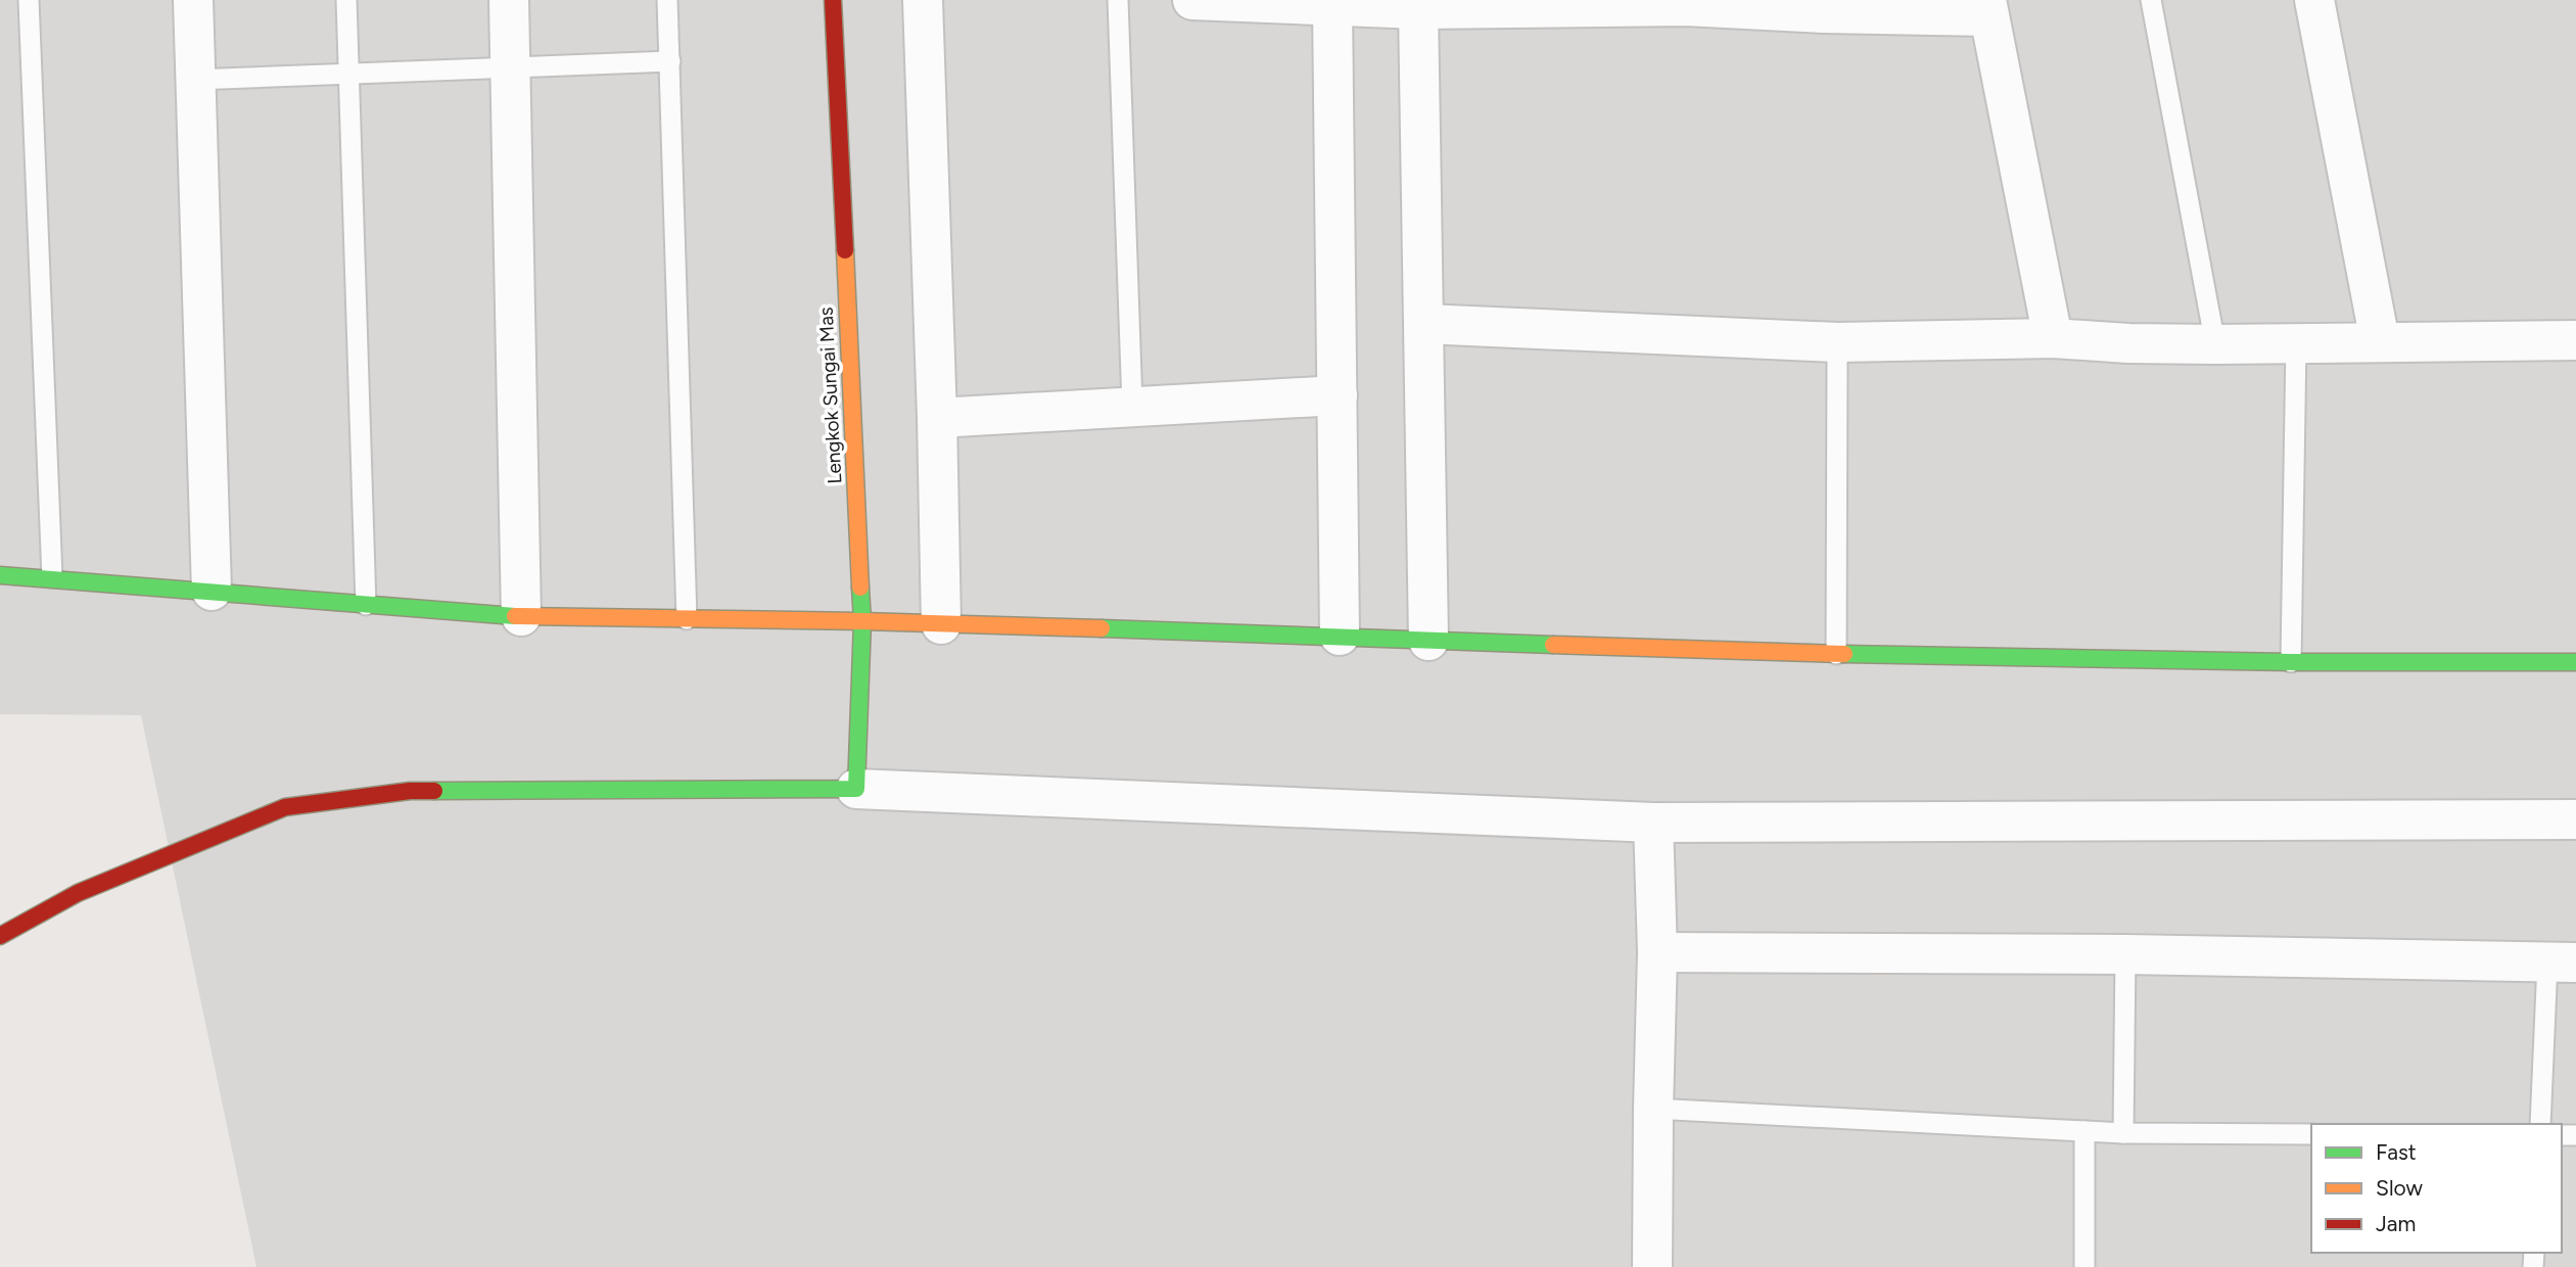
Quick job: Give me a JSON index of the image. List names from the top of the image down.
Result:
{
  "streets": {
    "street": ["Lengkok Sungai Mas"]
  },
  "legend": ["Fast", "Slow", "Jam"]
}
